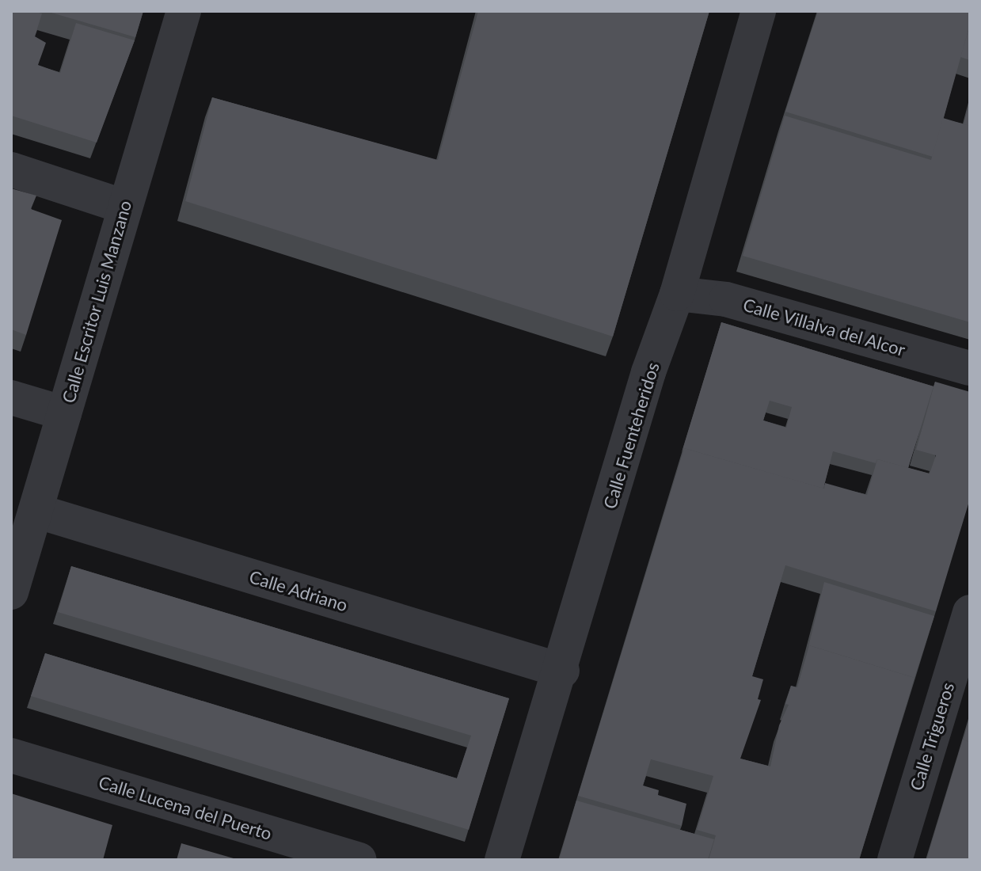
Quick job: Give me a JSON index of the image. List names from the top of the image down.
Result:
{
  "streets": {
    "street": [
      "Calle Escritor Luis Manzano",
      "Calle Villalva del Alcor",
      "Calle Fuenteheridos",
      "Calle Adriano",
      "Calle Trigueros",
      "Calle Lucena del Puerto"
    ]
  },
  "crossings": [
    ["Calle Escritor Luis Manzano", "Calle Adriano"],
    ["Calle Villalva del Alcor", "Calle Fuenteheridos"],
    ["Calle Fuenteheridos", "Calle Adriano"]
  ]
}
